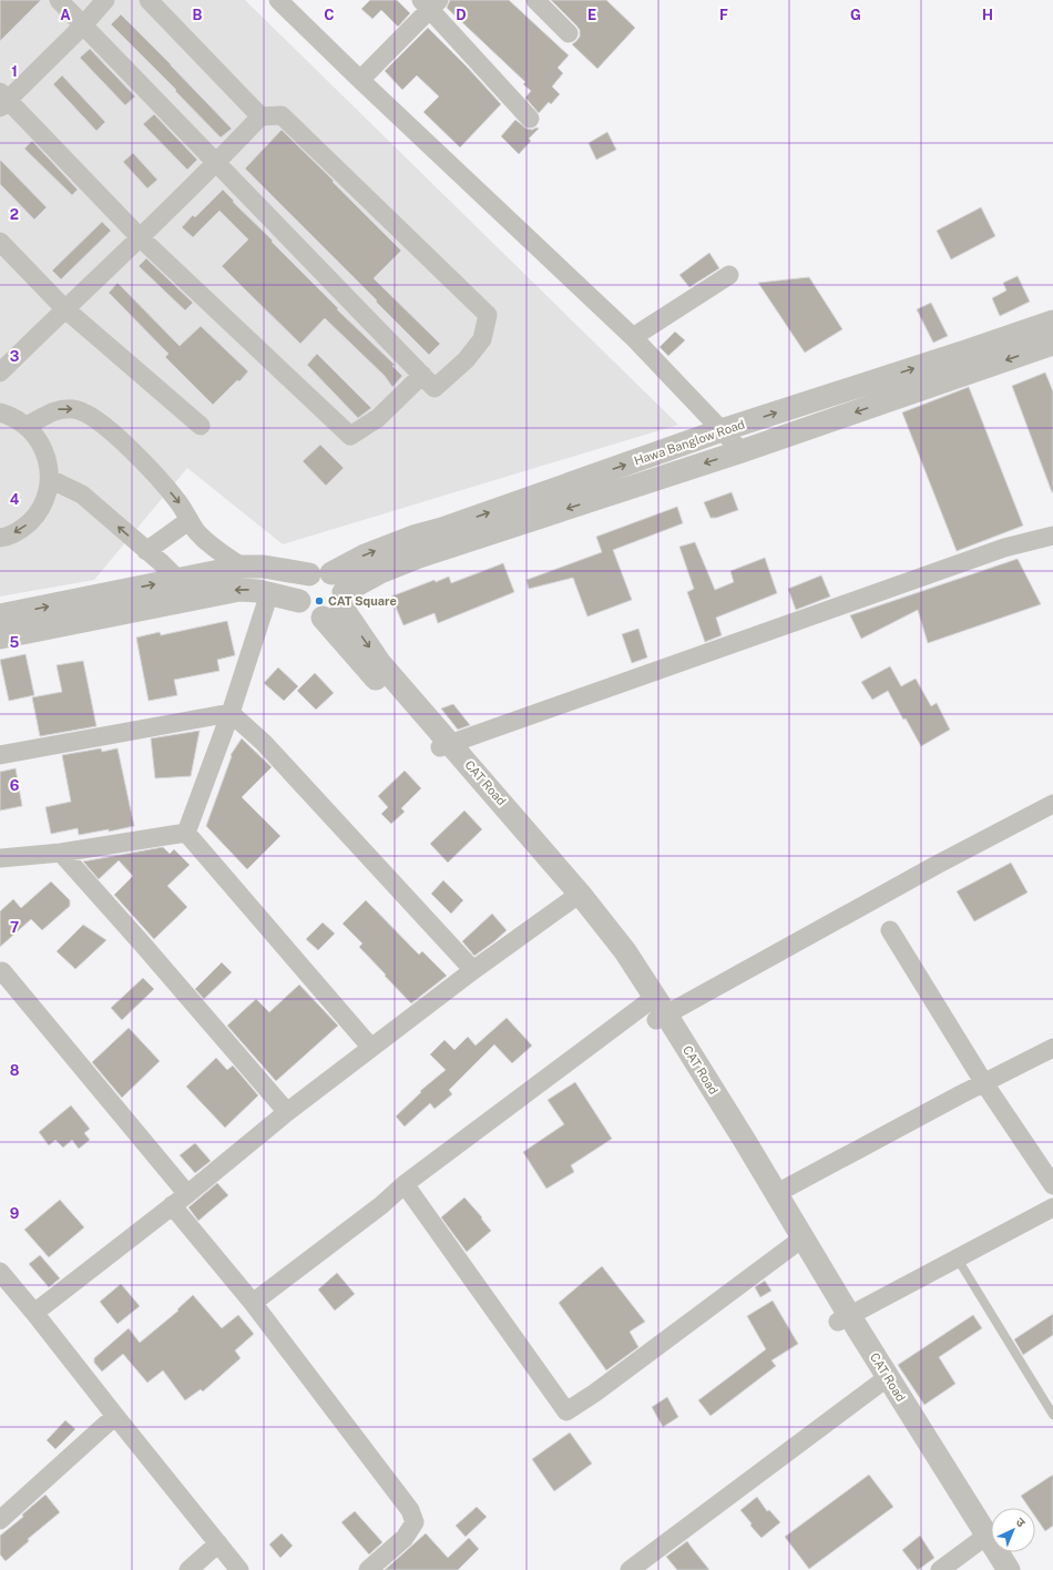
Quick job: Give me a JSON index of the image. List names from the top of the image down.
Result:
{
  "streets": {
    "street": ["Hawa Banglow Road", "CAT Road"]
  },
  "crossings": [
    ["Hawa Banglow Road", "CAT Road"]
  ],
  "places": ["CAT Square"],
  "north": "top right",
  "grid": {
    "columns": [
      "A",
      "B",
      "C",
      "D",
      "E",
      "F",
      "G",
      "H"
    ],
    "rows": [
      "1",
      "2",
      "3",
      "4",
      "5",
      "6",
      "7",
      "8",
      "9"
    ]
  }
}
